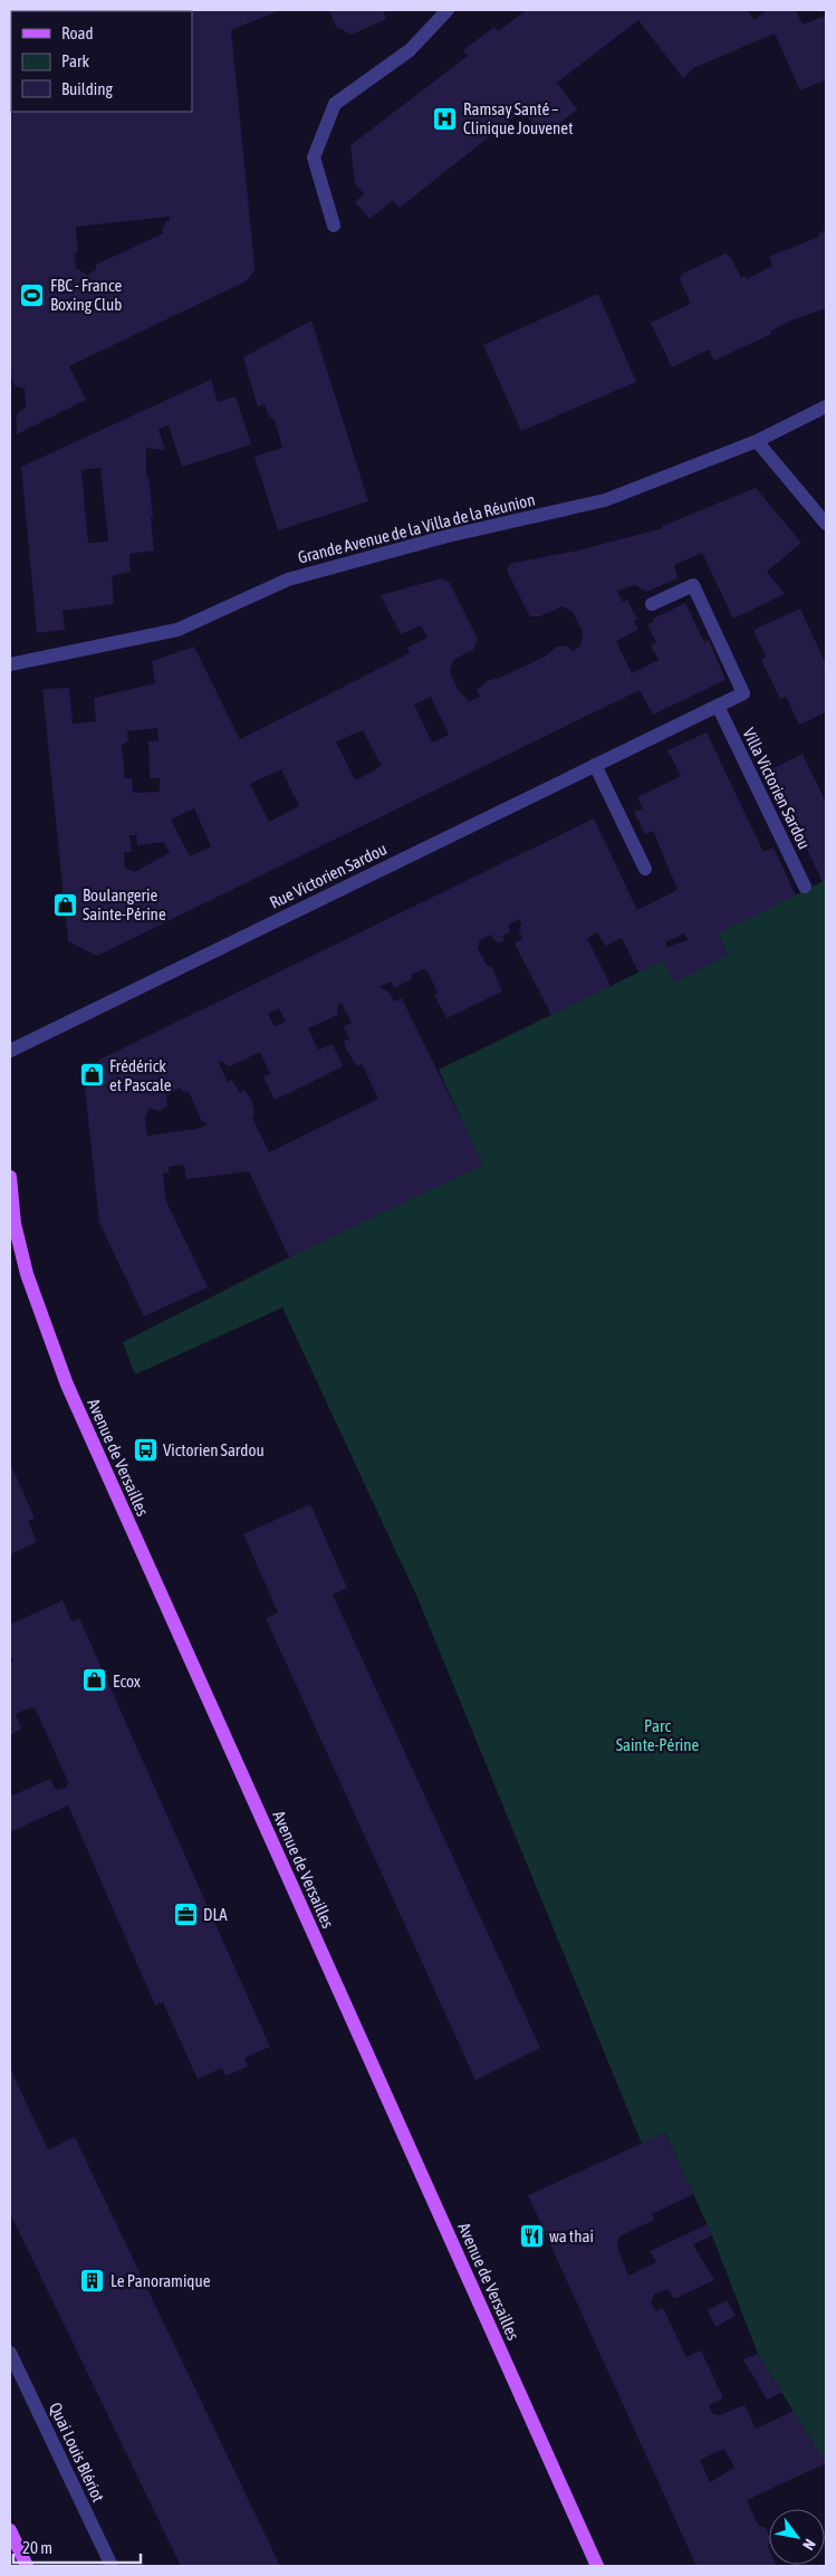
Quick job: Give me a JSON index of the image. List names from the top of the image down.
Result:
{
  "streets": {
    "main road": ["Avenue de Versailles"],
    "street": [
      "Grande Avenue de la Villa de la Réunion",
      "Villa Victorien Sardou",
      "Rue Victorien Sardou",
      "Quai Louis Blériot"
    ]
  },
  "crossings": [
    ["Villa Victorien Sardou", "Rue Victorien Sardou"]
  ],
  "parks": ["Parc Sainte-Périne"],
  "places": {
    "hospital": ["Ramsay Santé – Clinique Jouvenet"],
    "sports": ["FBC - France Boxing Club"],
    "shop": ["Boulangerie Sainte-Périne", "Frédérick et Pascale", "Ecox"],
    "bus stop": ["Victorien Sardou"],
    "office": ["DLA"],
    "restaurant": ["wa thai"],
    "building": ["Le Panoramique"]
  },
  "legend": ["Road", "Park", "Building"],
  "scale_bar": "20 m",
  "north": "bottom right"
}
